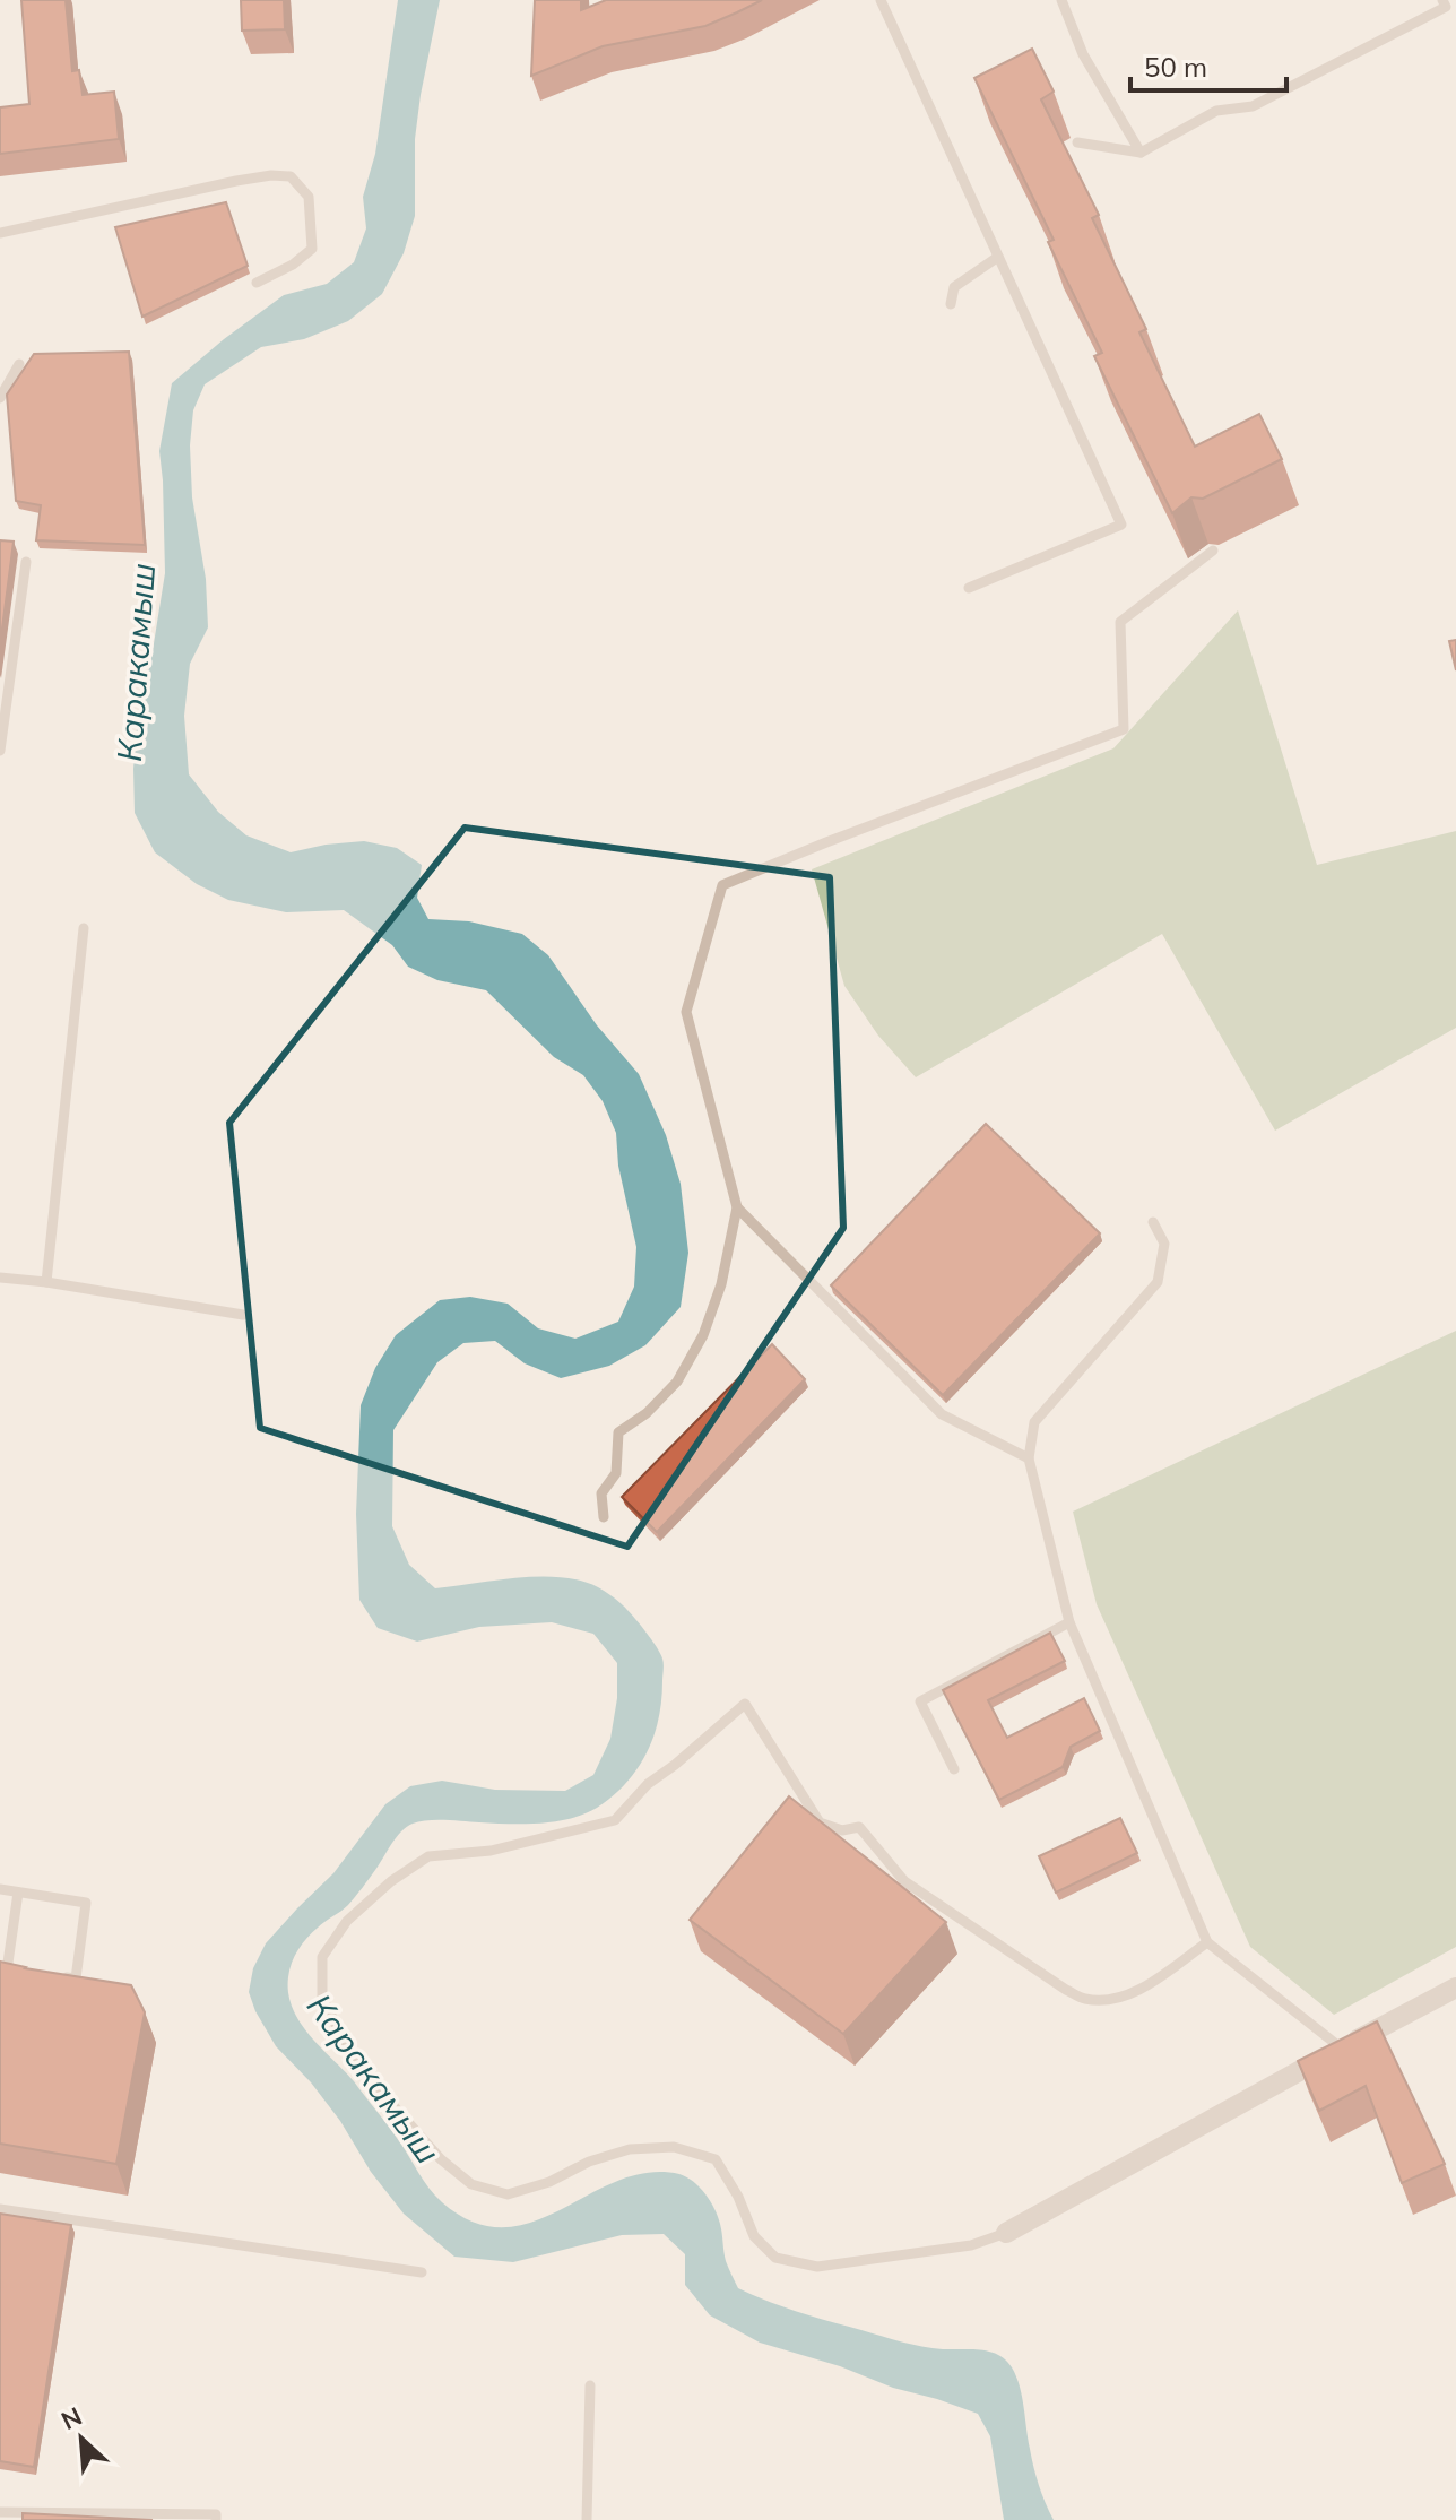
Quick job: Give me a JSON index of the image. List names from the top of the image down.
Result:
{
  "water": ["Каракамыш"],
  "scale_bar": "50 m",
  "north": "top left"
}
